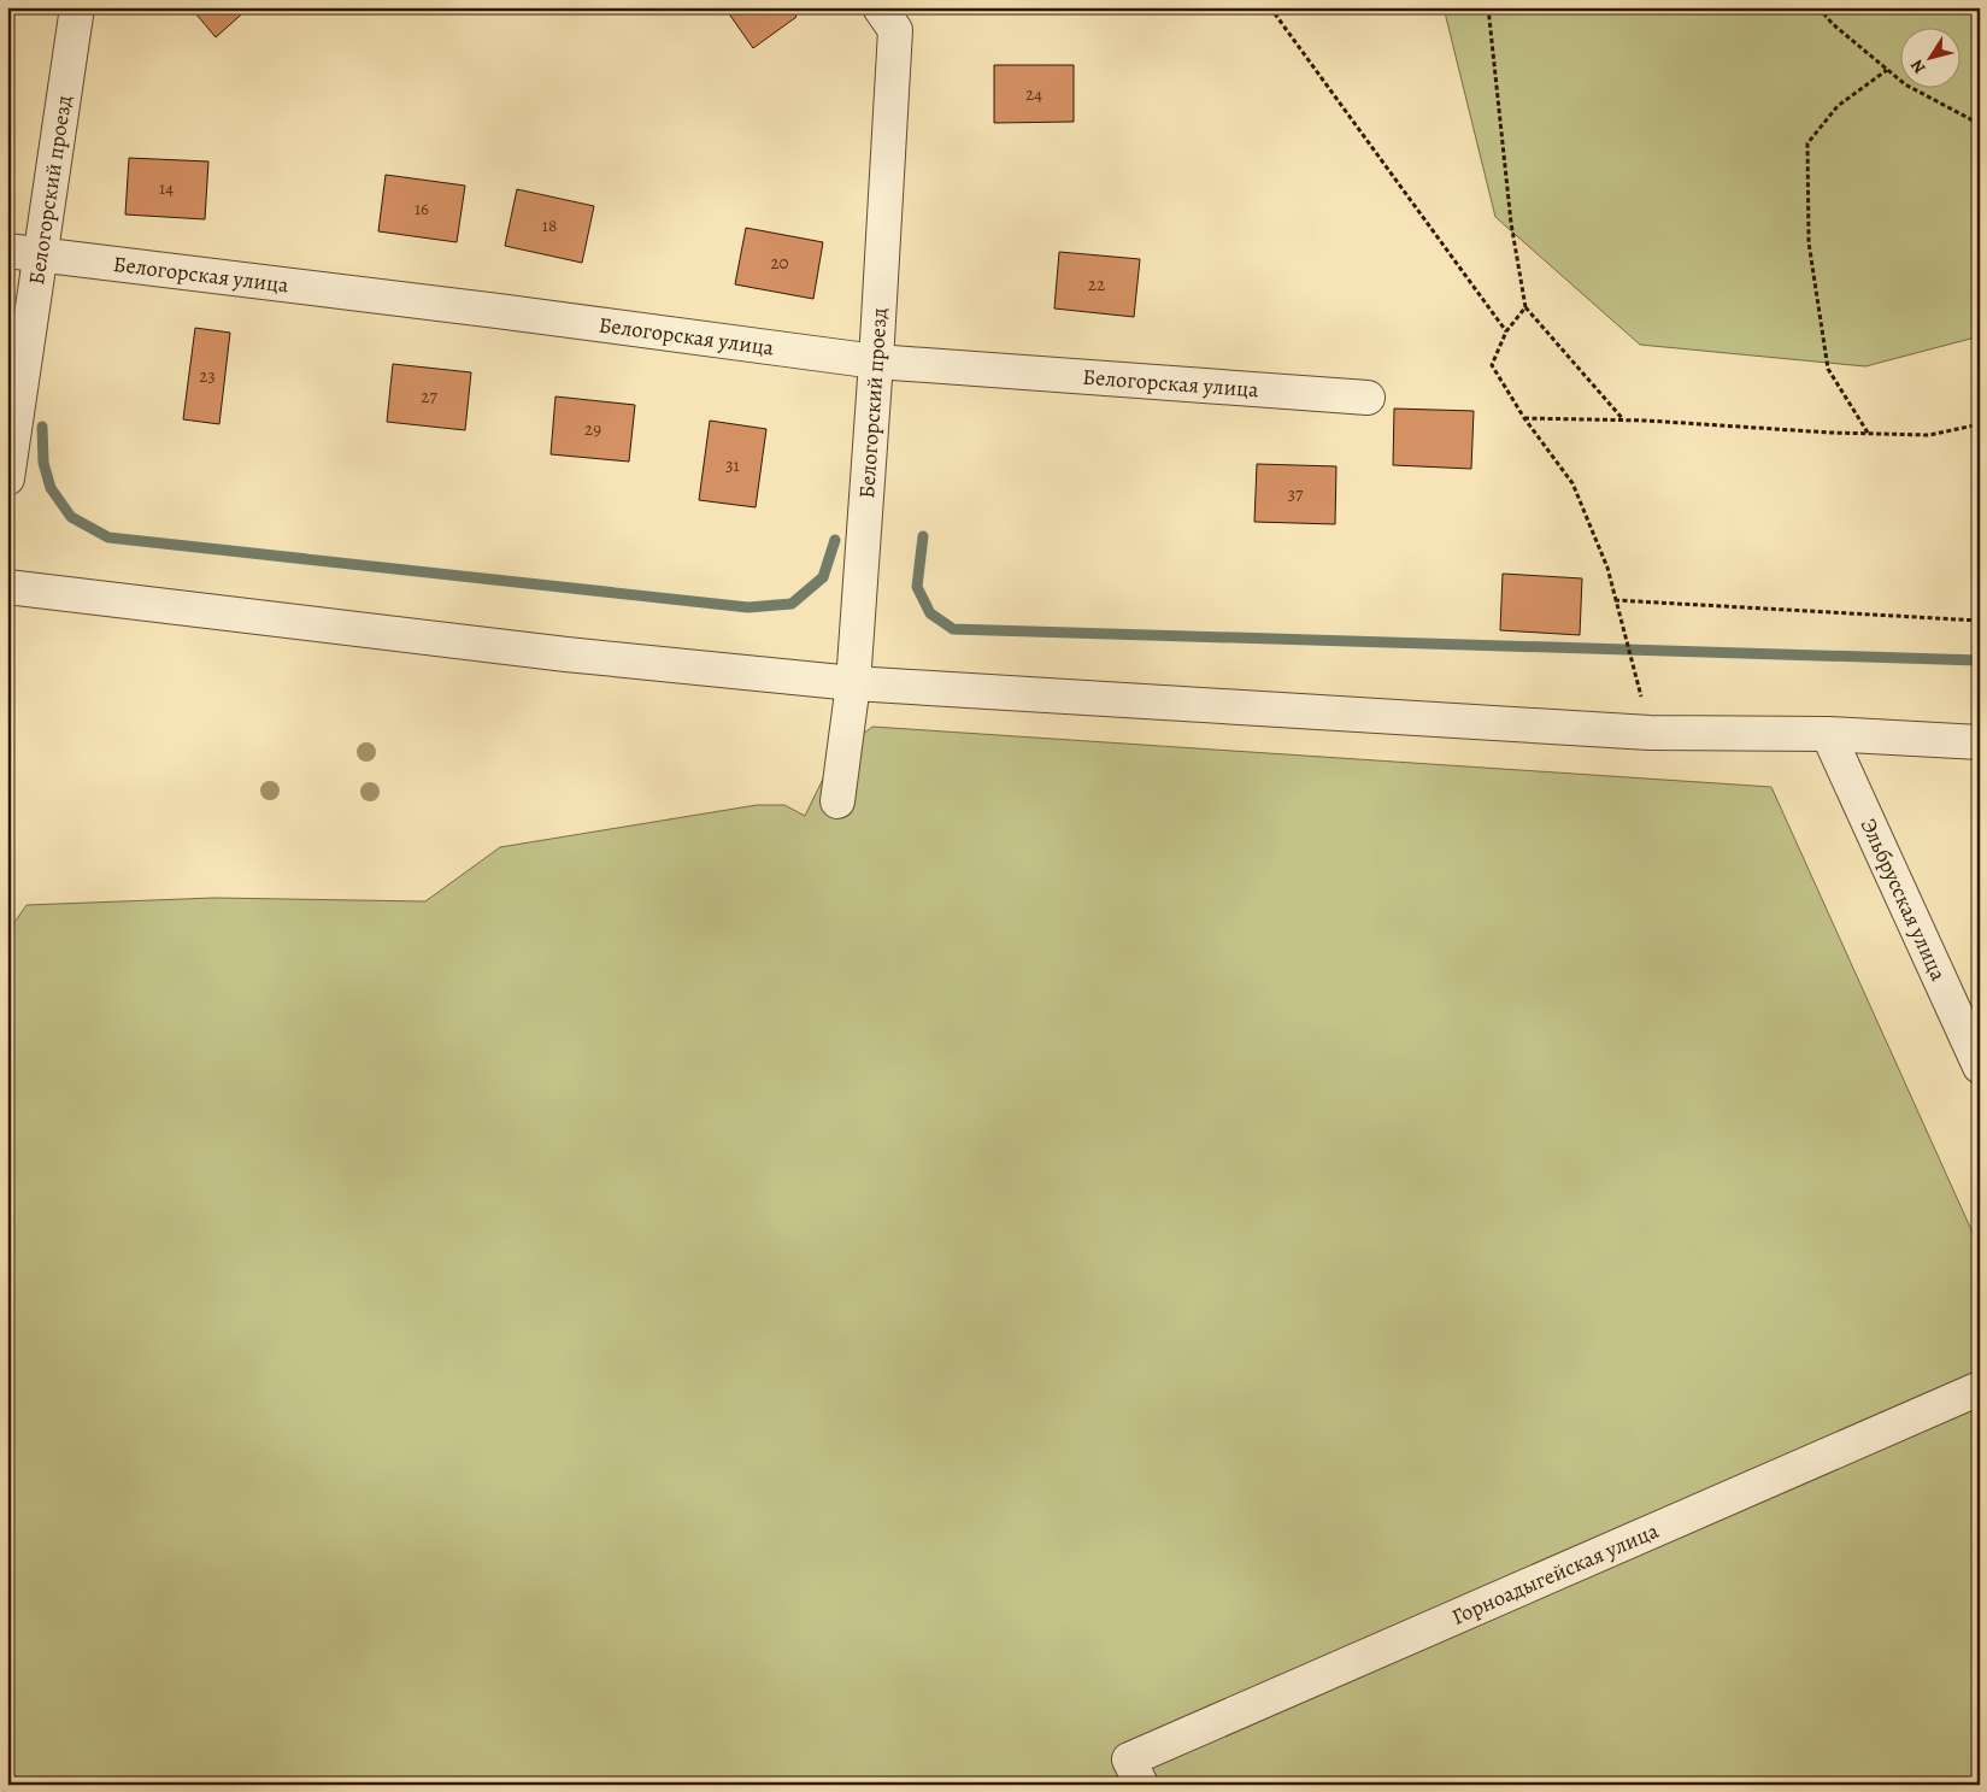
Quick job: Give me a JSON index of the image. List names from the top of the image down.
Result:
{
  "streets": {
    "street": [
      "Белогорский проезд",
      "Белогорская улица",
      "Эльбрусская улица",
      "Горноадыгейская улица"
    ]
  },
  "crossings": [
    ["Белогорский проезд", "Белогорская улица"]
  ],
  "house_numbers": [
    "24",
    "14",
    "16",
    "18",
    "20",
    "22",
    "23",
    "27",
    "29",
    "31",
    "37"
  ],
  "north": "bottom left"
}
